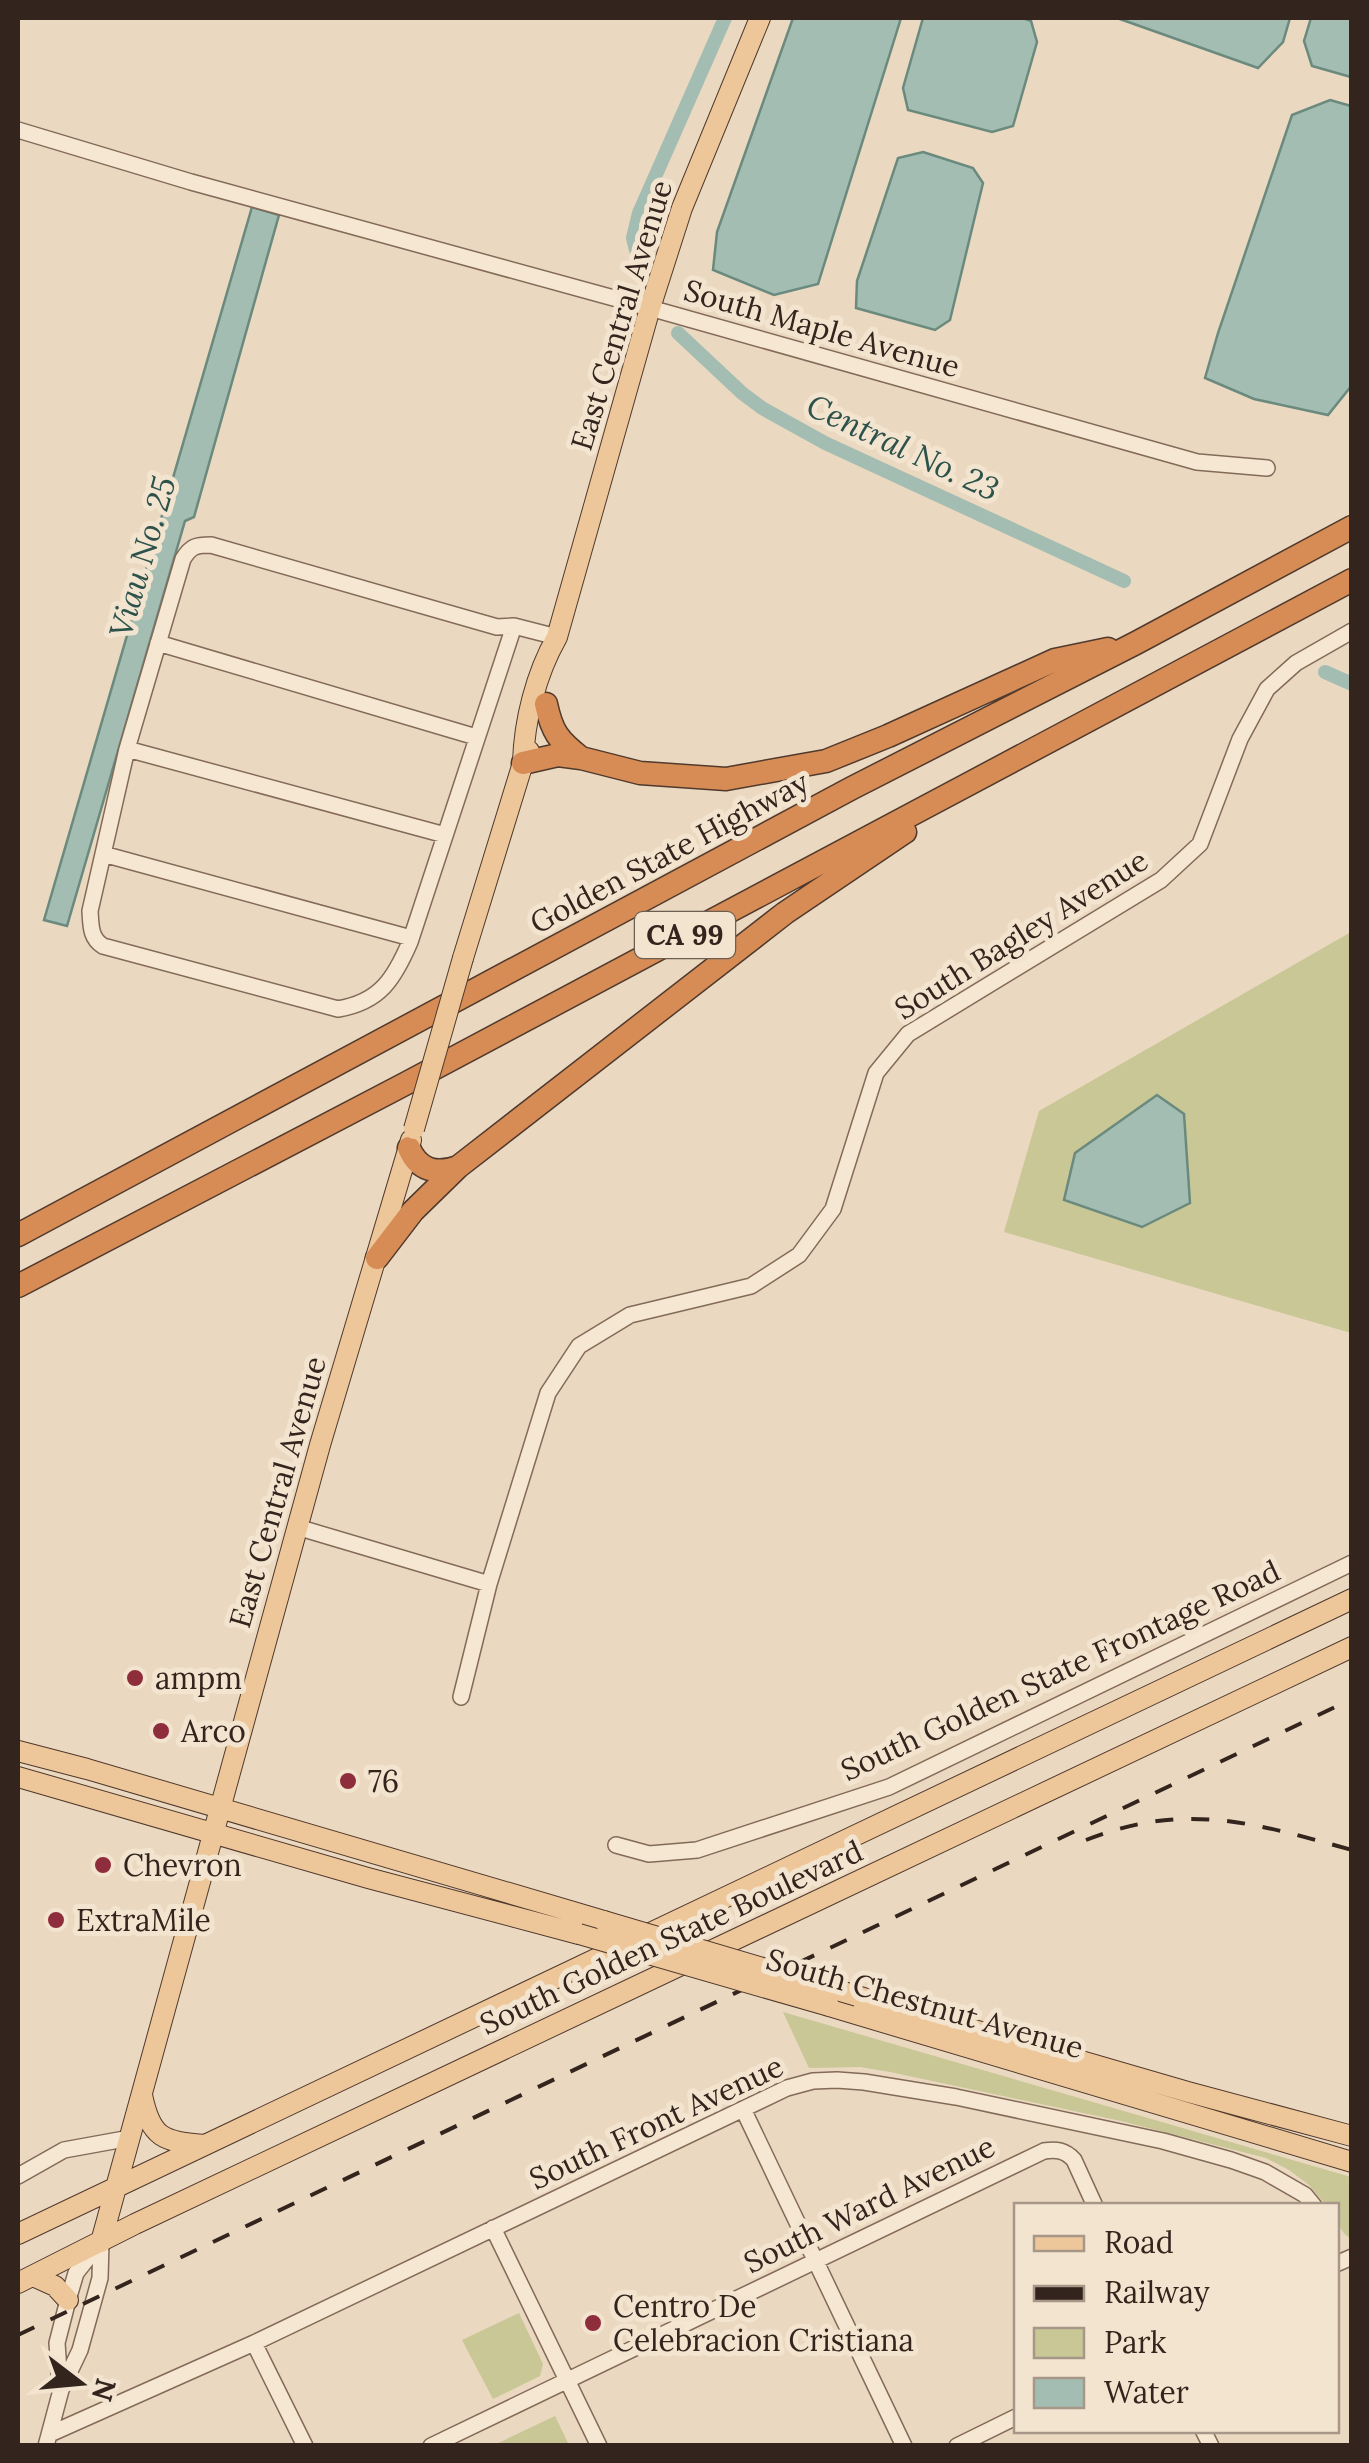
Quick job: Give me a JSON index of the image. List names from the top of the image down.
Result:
{
  "streets": {
    "highway": ["Golden State Highway", "CA 99"],
    "main road": ["East Central Avenue", "South Golden State Boulevard", "South Chestnut Avenue"],
    "street": [
      "South Maple Avenue",
      "South Bagley Avenue",
      "South Golden State Frontage Road",
      "South Front Avenue",
      "South Ward Avenue"
    ]
  },
  "crossings": [
    ["East Central Avenue", "South Maple Avenue"],
    ["East Central Avenue", "South Golden State Boulevard"],
    ["East Central Avenue", "South Chestnut Avenue"],
    ["East Central Avenue", "South Front Avenue"]
  ],
  "water": ["Central No. 23", "Viau No. 25"],
  "places": [
    "ampm",
    "Arco",
    "76",
    "Chevron",
    "ExtraMile",
    "Centro De Celebracion Cristiana"
  ],
  "legend": [
    "Road",
    "Railway",
    "Park",
    "Water"
  ],
  "north": "right"
}
